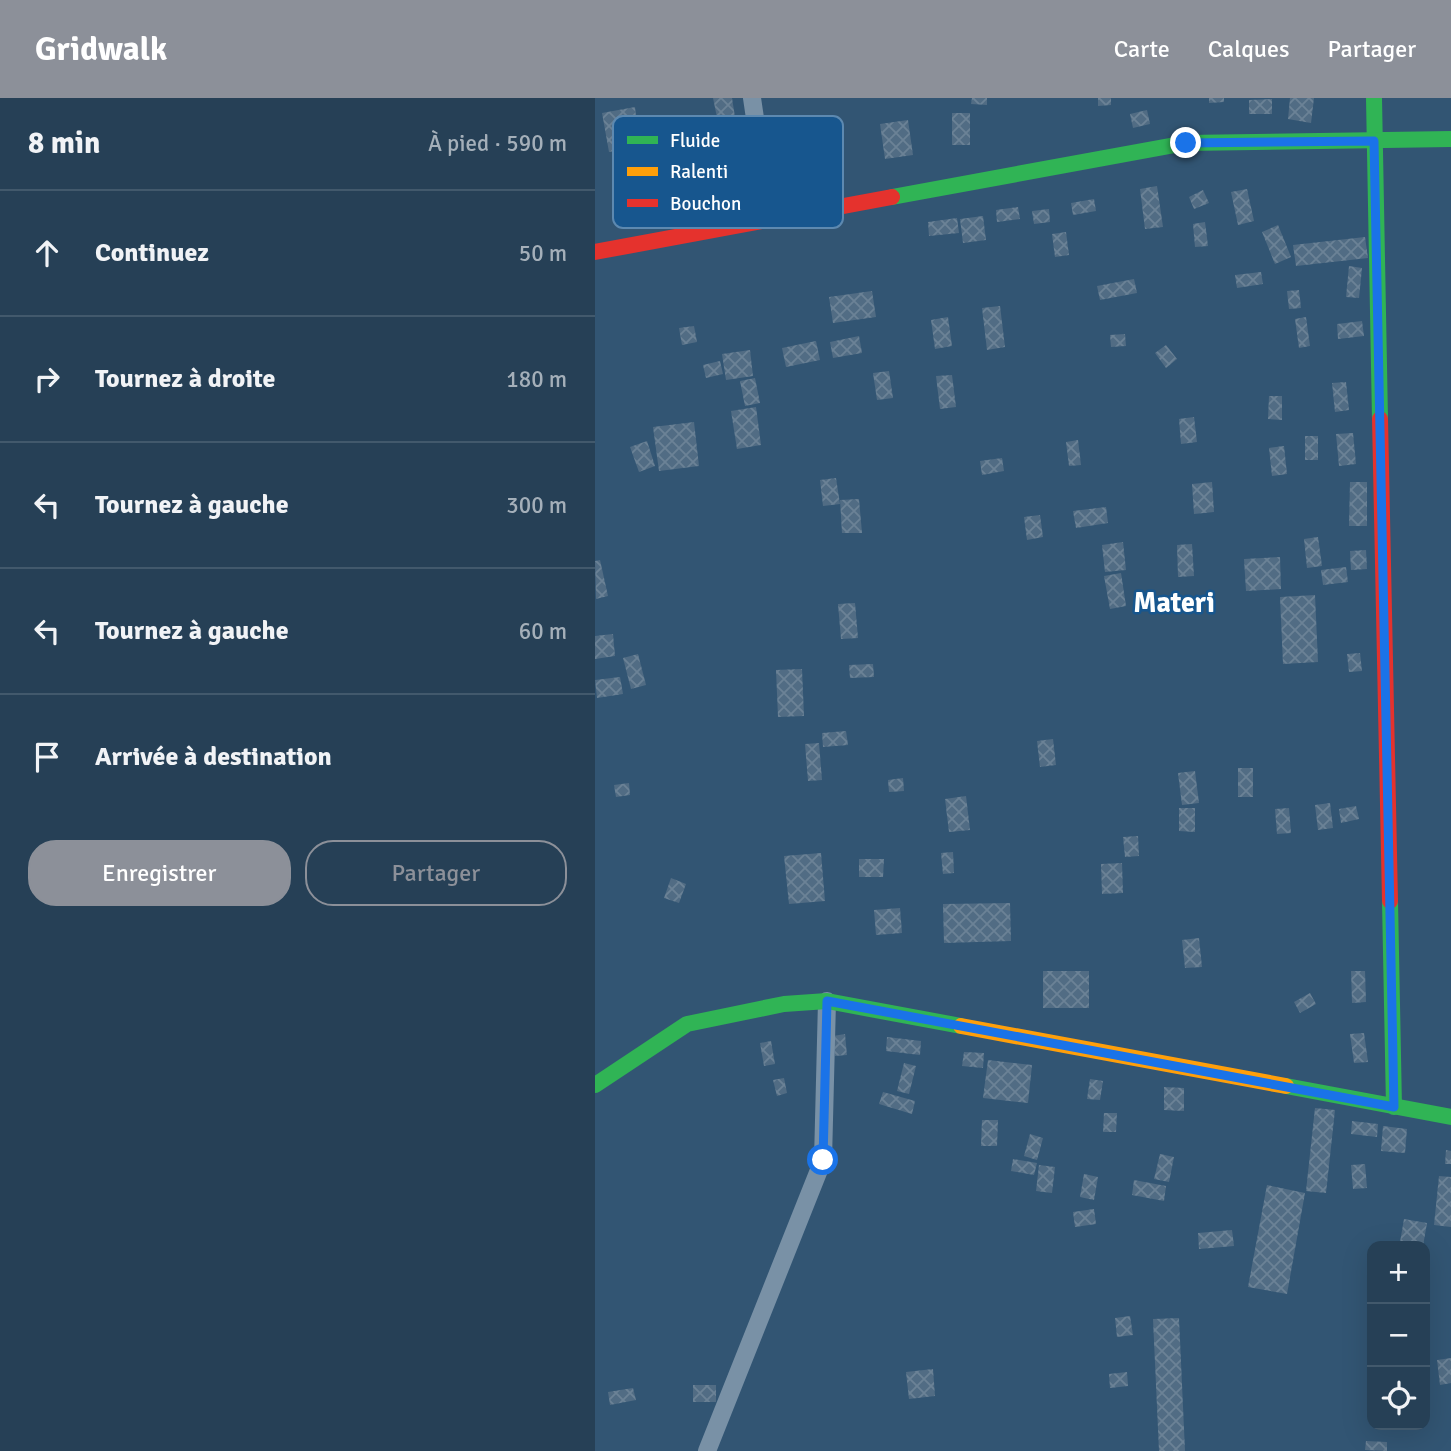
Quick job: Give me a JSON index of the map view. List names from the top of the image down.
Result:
{
  "districts": ["Materi"],
  "legend": ["Fluide", "Ralenti", "Bouchon"],
  "page": {
    "header": "Gridwalk",
    "nav": ["Carte", "Calques", "Partager"],
    "heading": ["8 min", "À pied · 590 m"],
    "list": [
      ["Continuez", "50 m"],
      ["Tournez à droite", "180 m"],
      ["Tournez à gauche", "300 m"],
      ["Tournez à gauche", "60 m"],
      "Arrivée à destination"
    ],
    "buttons": ["Enregistrer", "Partager"],
    "map_buttons": ["+", "−"]
  }
}
